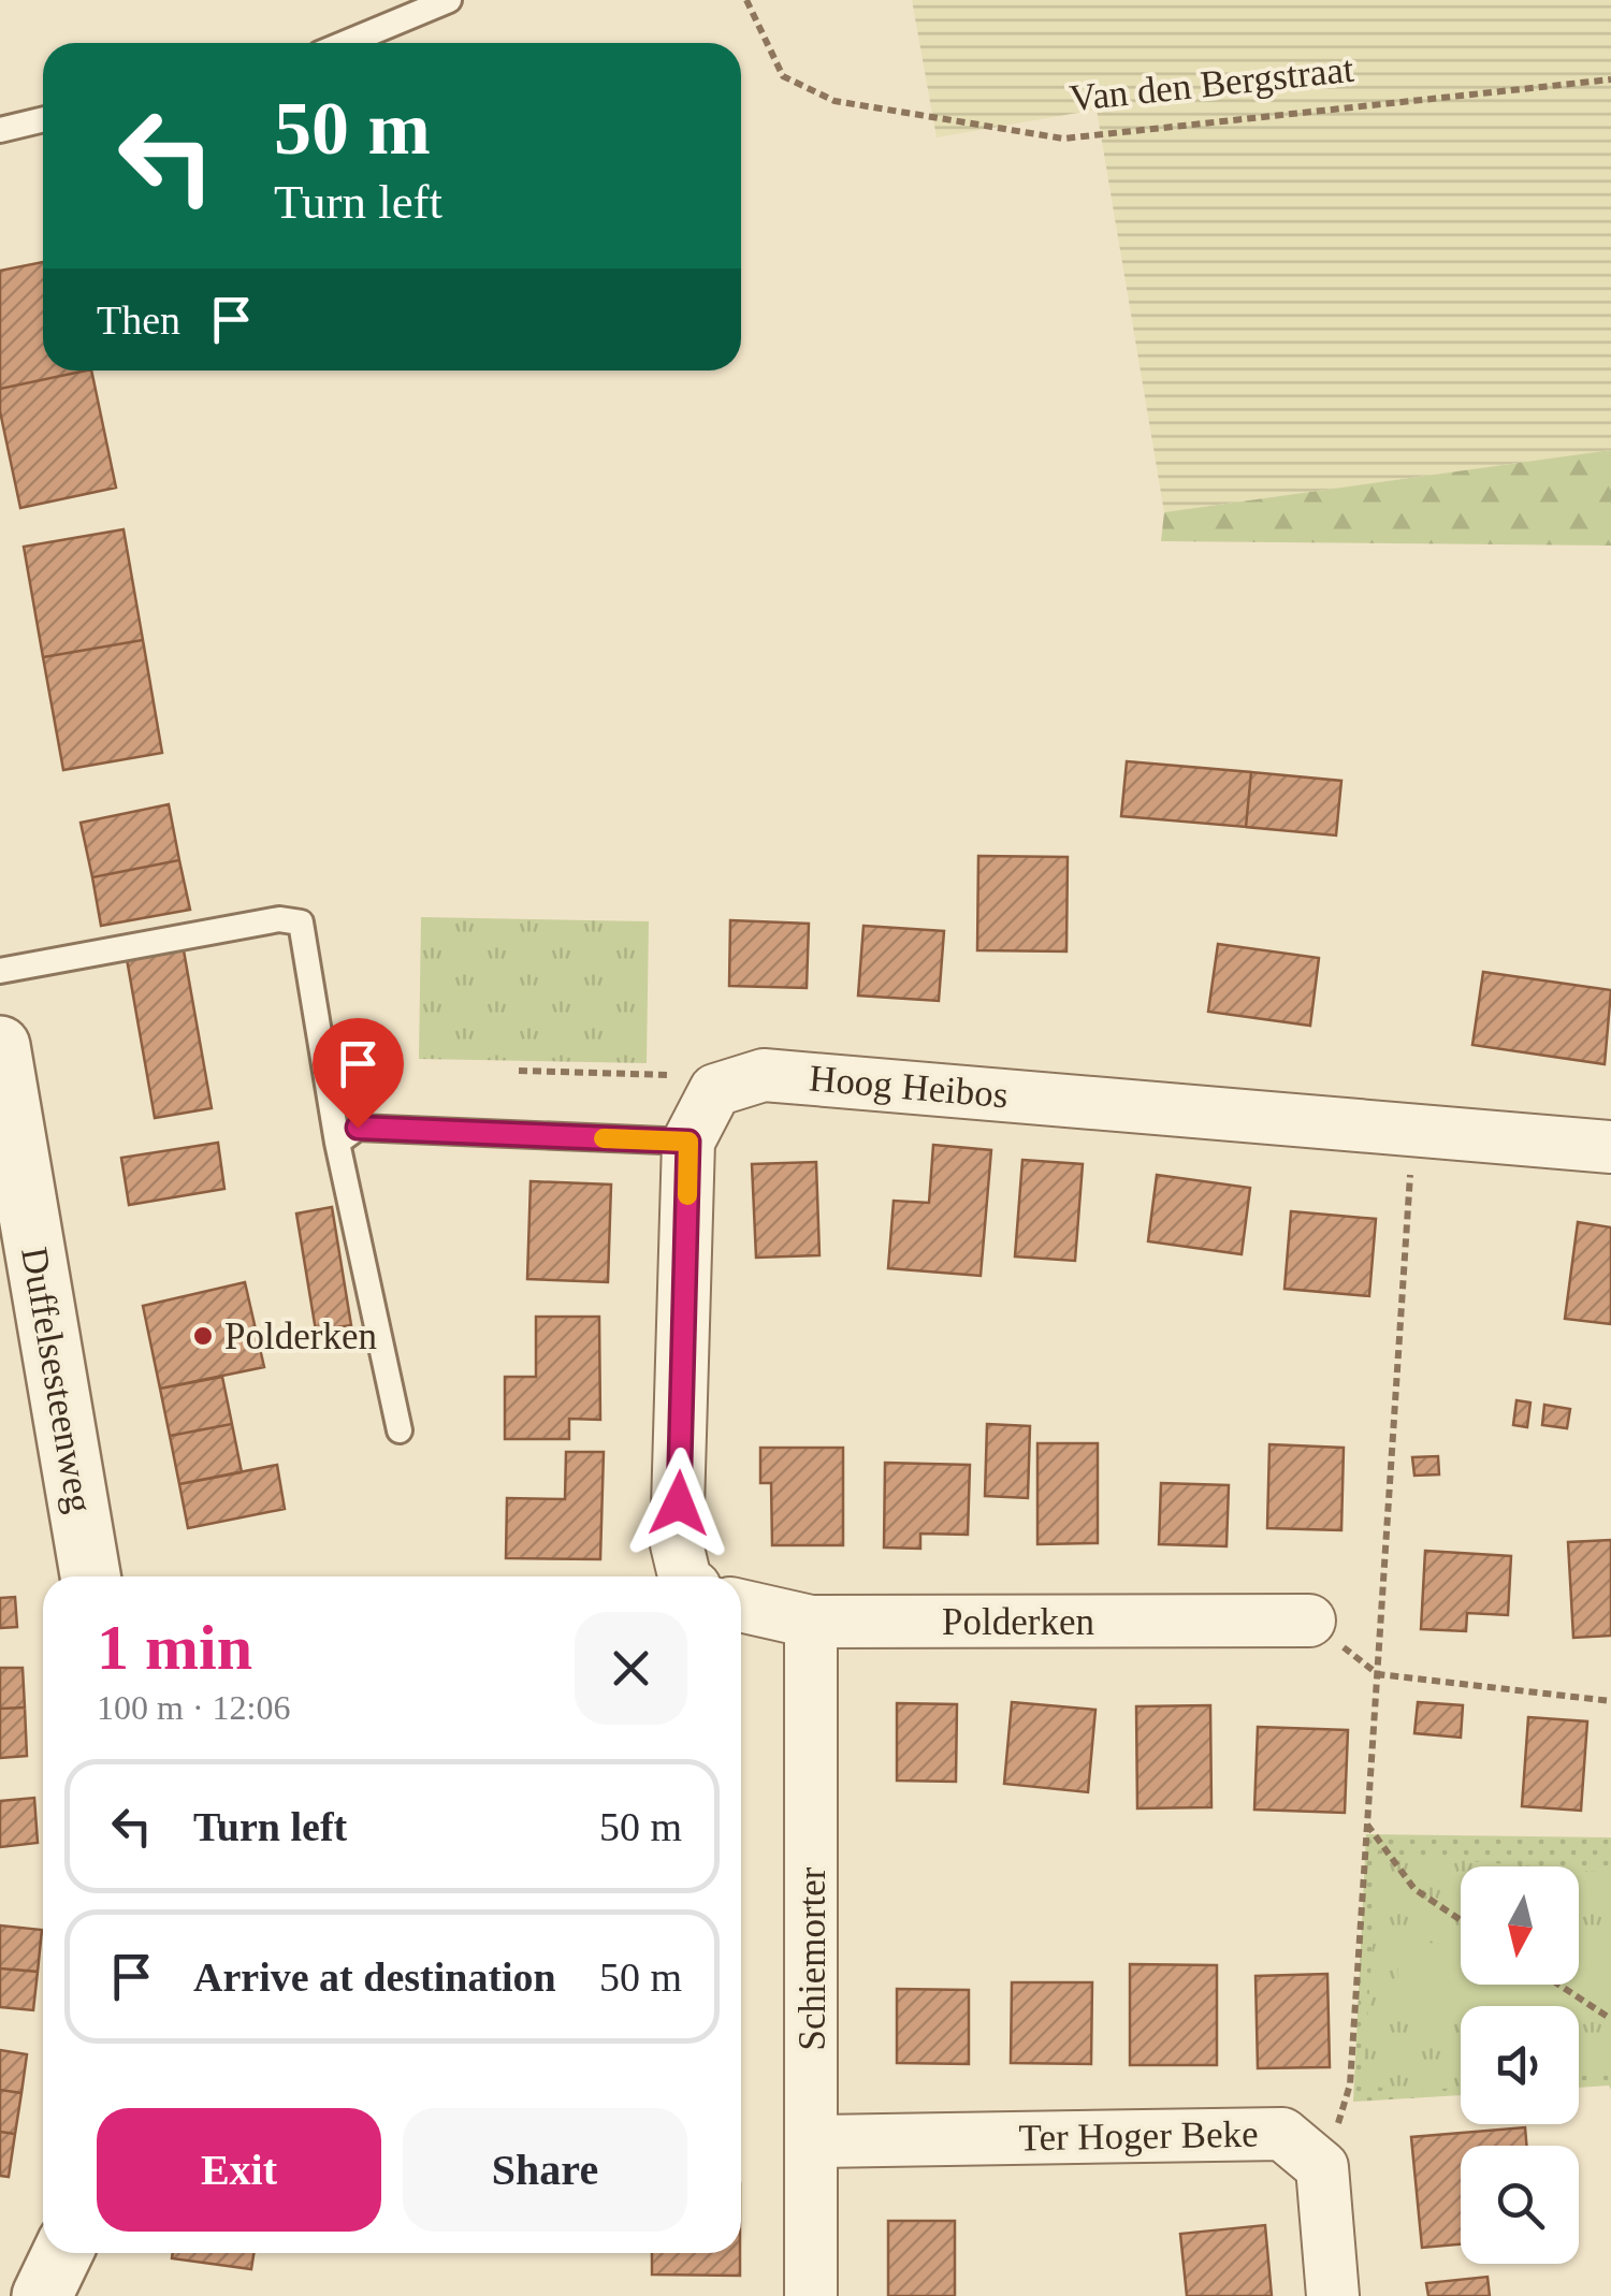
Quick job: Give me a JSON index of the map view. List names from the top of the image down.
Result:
{
  "streets": {
    "street": [
      "Hoog Heibos",
      "Duffelsesteenweg",
      "Polderken",
      "Schiemorter",
      "Ter Hoger Beke"
    ],
    "path": ["Van den Bergstraat"]
  },
  "crossings": [
    ["Polderken", "Schiemorter"],
    ["Schiemorter", "Ter Hoger Beke"]
  ],
  "places": ["Polderken"],
  "north": "bottom",
  "page": {
    "turn": ["50 m", "Turn left"],
    "then": "Then",
    "heading": ["1 min", "100 m · 12:06"],
    "list": [
      {
        "name": "Turn left",
        "value": "50 m"
      },
      {
        "name": "Arrive at destination",
        "value": "50 m"
      }
    ],
    "buttons": ["Exit", "Share"]
  }
}
